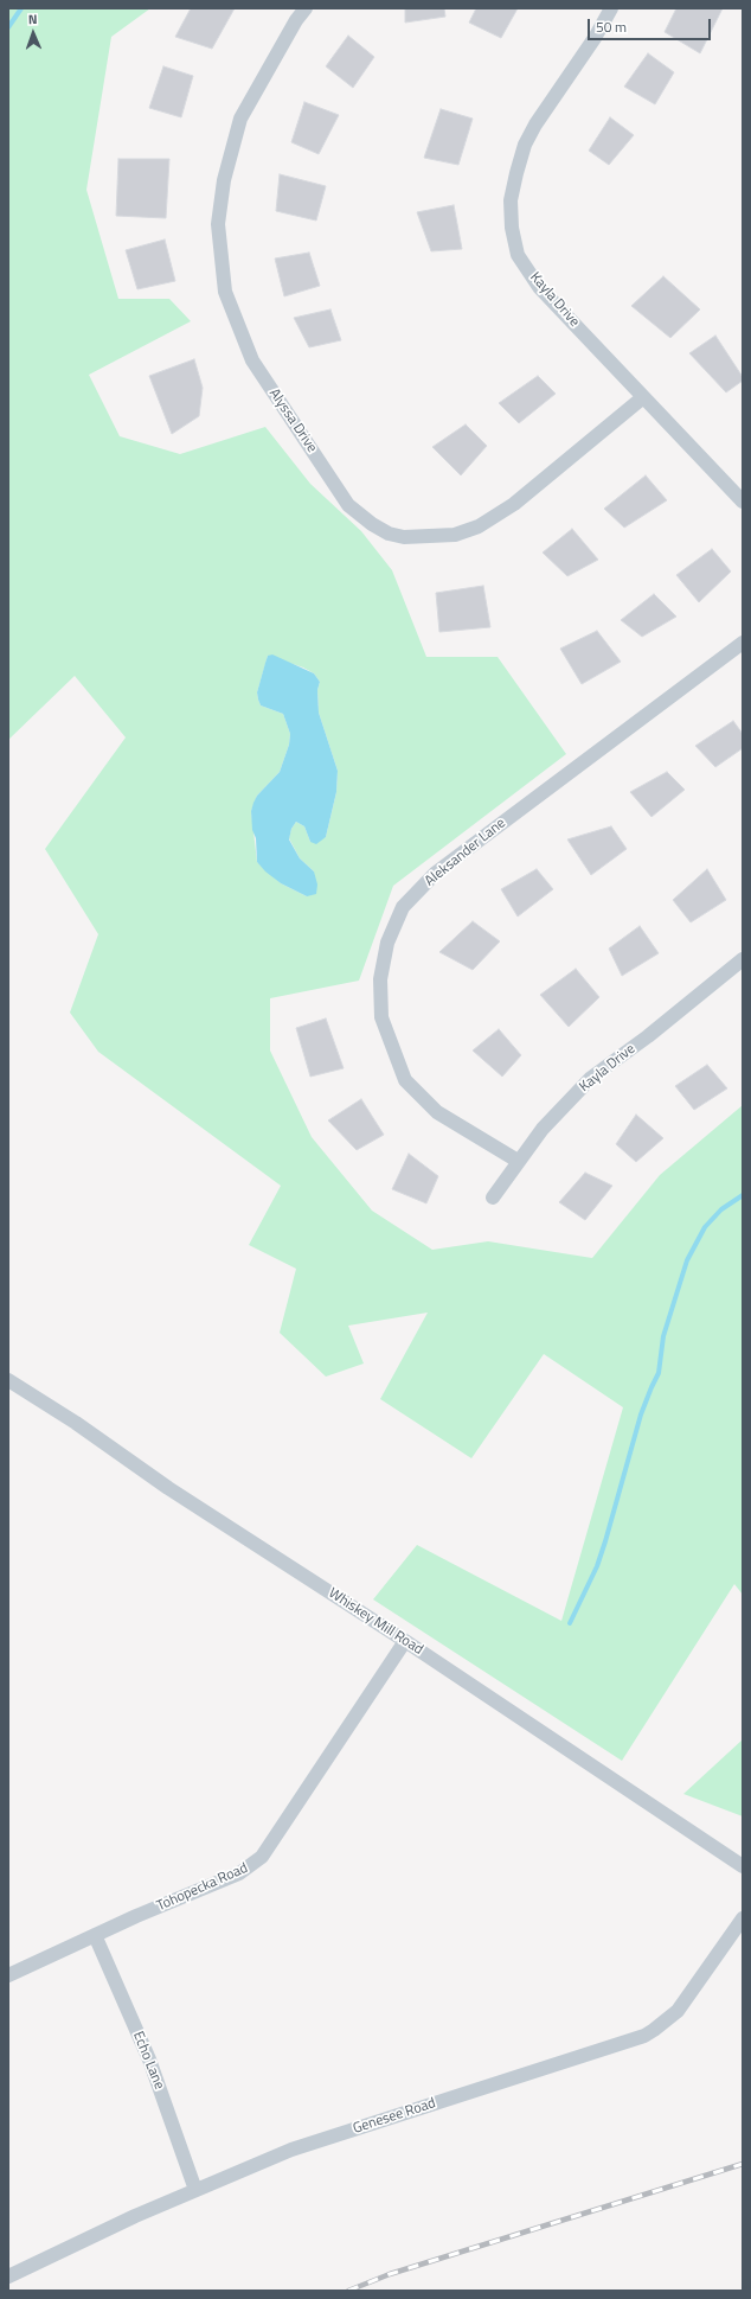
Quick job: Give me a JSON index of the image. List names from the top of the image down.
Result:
{
  "streets": {
    "street": [
      "Kayla Drive",
      "Alyssa Drive",
      "Aleksander Lane",
      "Whiskey Mill Road",
      "Tohopecka Road",
      "Echo Lane",
      "Genesee Road"
    ]
  },
  "crossings": [
    ["Kayla Drive", "Alyssa Drive"],
    ["Kayla Drive", "Aleksander Lane"],
    ["Whiskey Mill Road", "Tohopecka Road"],
    ["Tohopecka Road", "Echo Lane"],
    ["Echo Lane", "Genesee Road"]
  ],
  "scale_bar": "50 m",
  "north": "top"
}
